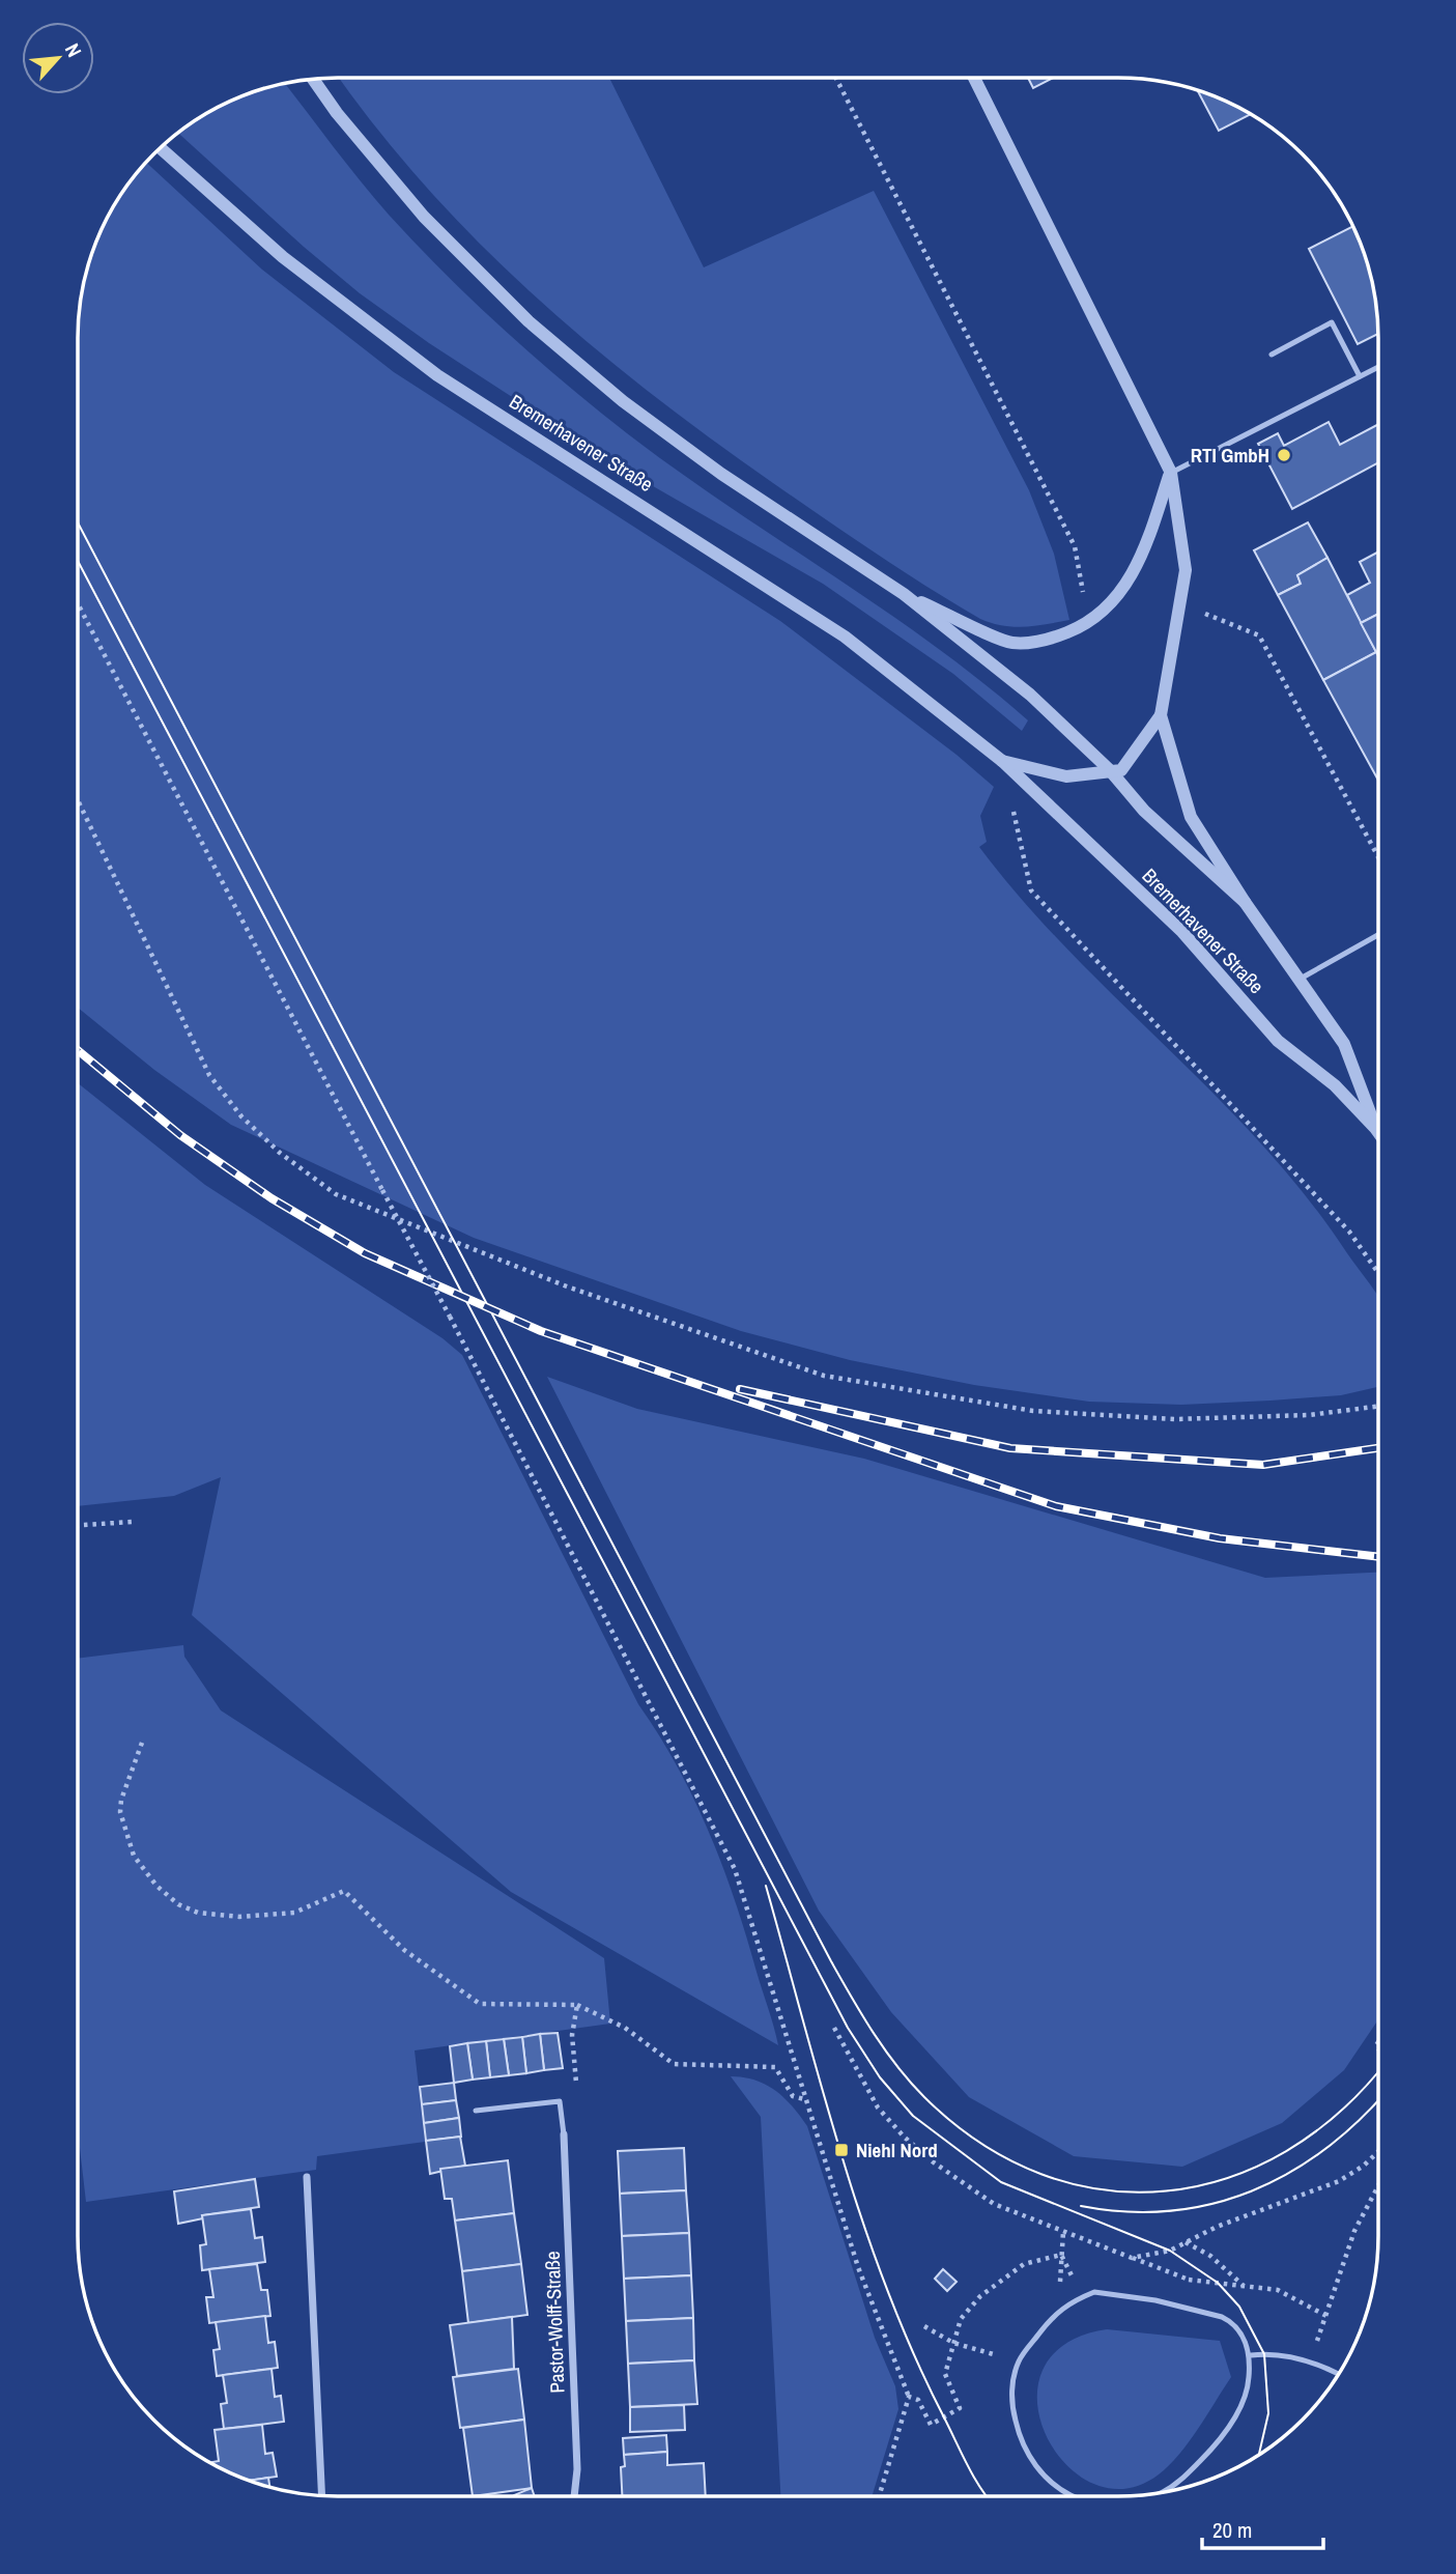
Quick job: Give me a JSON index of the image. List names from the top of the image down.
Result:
{
  "streets": {
    "street": ["Bremerhavener Straße", "Pastor-Wolff-Straße"]
  },
  "places": {
    "other": ["RTI GmbH"],
    "transit": ["Niehl Nord"]
  },
  "scale_bar": "20 m",
  "north": "top right"
}
